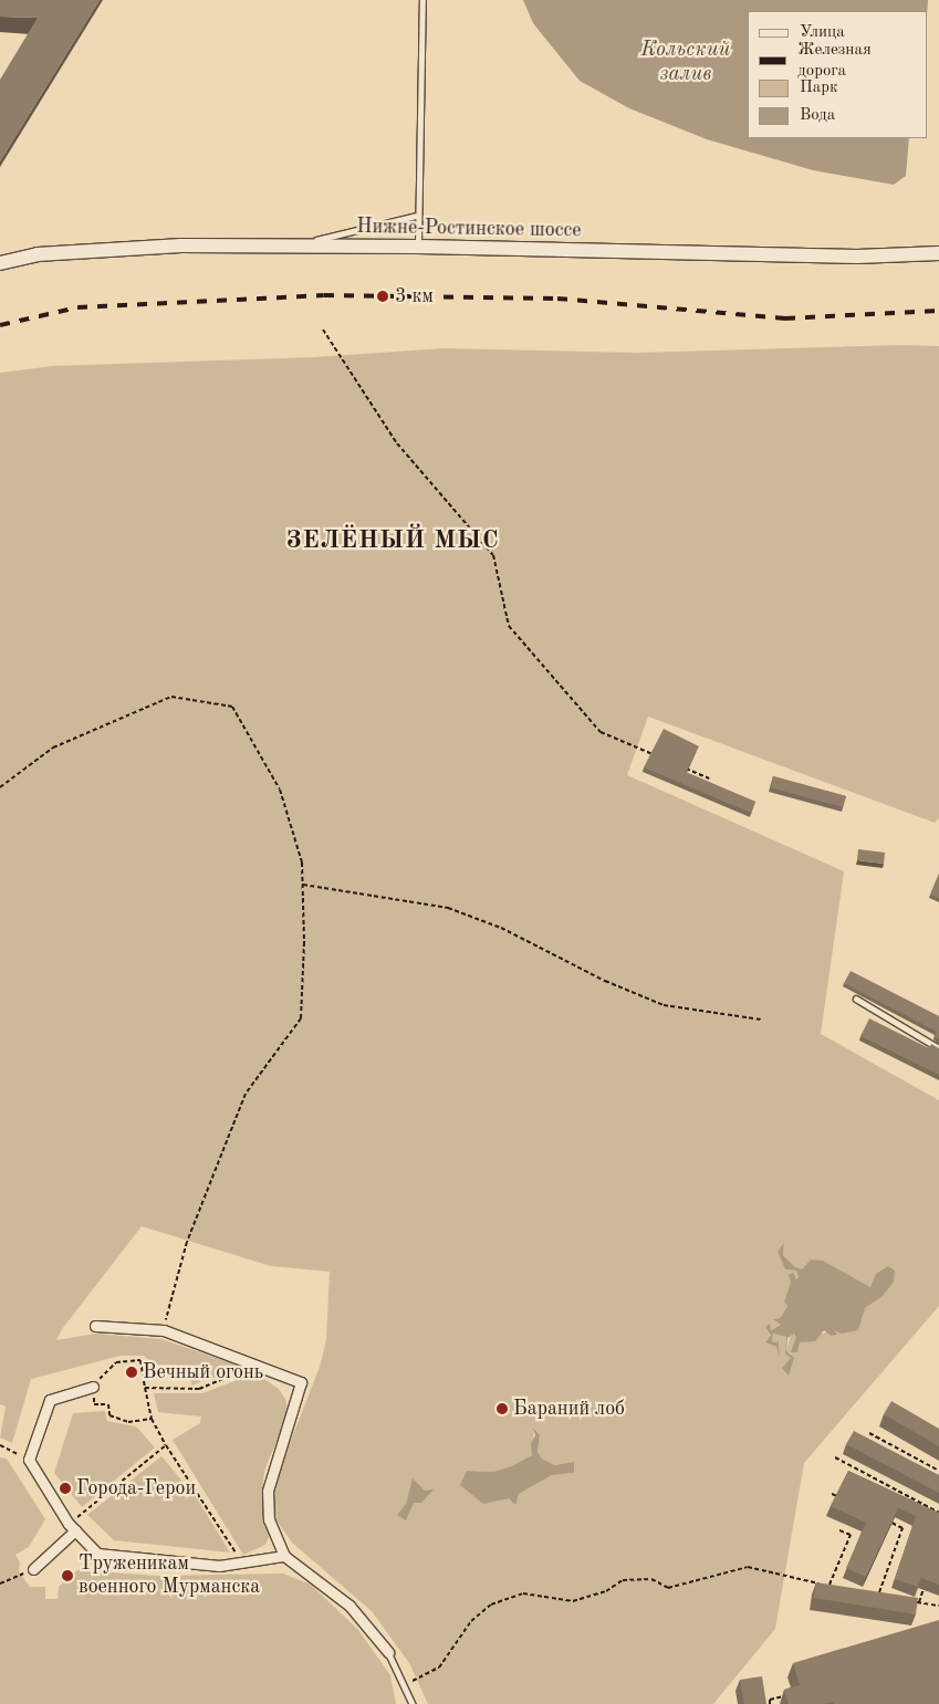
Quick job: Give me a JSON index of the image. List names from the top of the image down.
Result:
{
  "streets": {
    "street": ["Нижне-Ростинское шоссе"]
  },
  "districts": ["ЗЕЛЁНЫЙ МЫС"],
  "water": ["Кольский залив"],
  "places": [
    "3 км",
    "Вечный огонь",
    "Бараний лоб",
    "Города-Герои",
    "Труженикам военного Мурманска"
  ],
  "legend": [
    "Улица",
    "Железная дорога",
    "Парк",
    "Вода"
  ]
}
